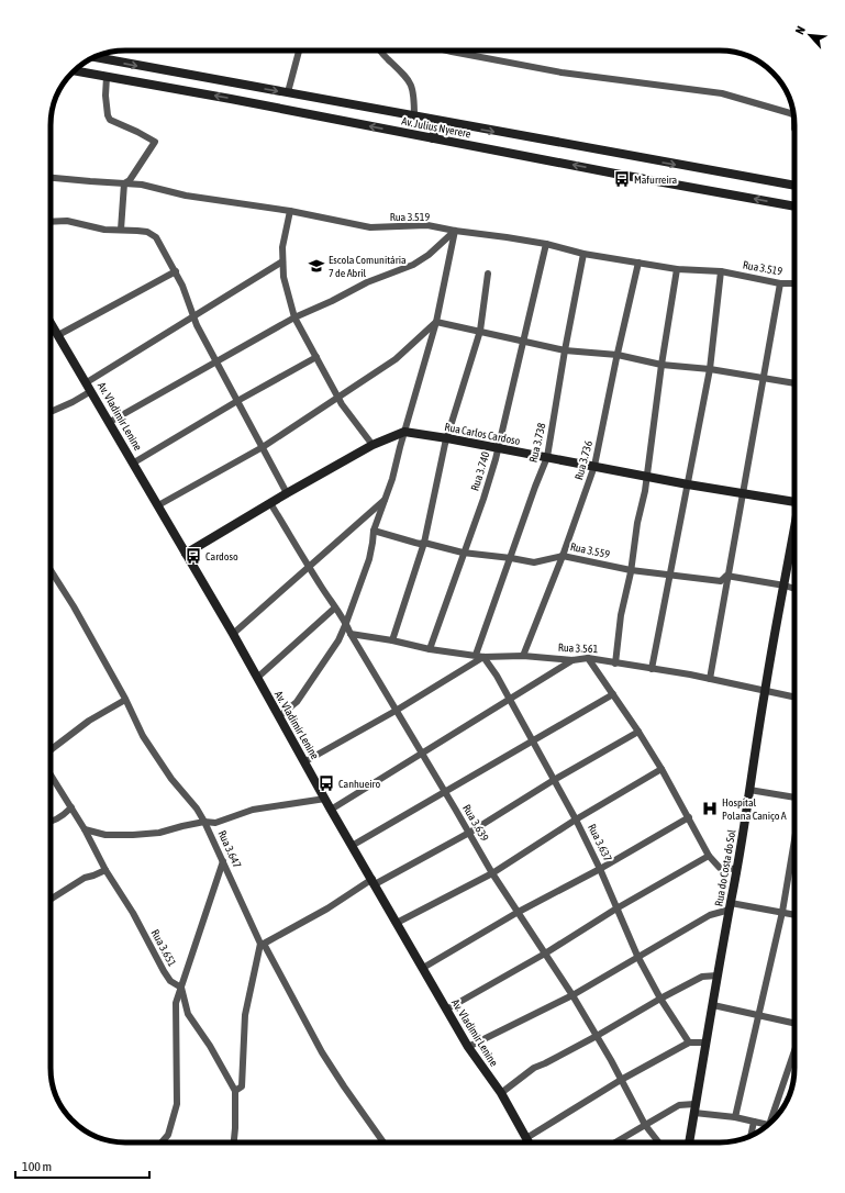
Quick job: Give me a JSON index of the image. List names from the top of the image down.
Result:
{
  "streets": {
    "main road": [
      "Av. Julius Nyerere",
      "Av. Vladimir Lenine",
      "Rua Carlos Cardoso",
      "Rua do Costa do Sol"
    ],
    "street": [
      "Rua 3.519",
      "Rua 3.738",
      "Rua 3.736",
      "Rua 3.740",
      "Rua 3.559",
      "Rua 3.561",
      "Rua 3.639",
      "Rua 3.637",
      "Rua 3.647",
      "Rua 3.651"
    ]
  },
  "crossings": [
    ["Rua 3.519", "Rua 3.738"],
    ["Rua 3.519", "Rua 3.736"],
    ["Rua 3.519", "Rua 3.740"],
    ["Rua Carlos Cardoso", "Rua 3.738"],
    ["Rua Carlos Cardoso", "Rua 3.736"],
    ["Rua Carlos Cardoso", "Rua 3.740"],
    ["Rua 3.738", "Rua 3.559"],
    ["Rua 3.738", "Rua 3.561"],
    ["Rua 3.738", "Rua 3.637"],
    ["Rua 3.736", "Rua 3.559"],
    ["Rua 3.736", "Rua 3.561"],
    ["Rua 3.740", "Rua 3.559"],
    ["Rua 3.740", "Rua 3.561"],
    ["Rua 3.559", "Rua do Costa do Sol"],
    ["Rua 3.561", "Rua 3.639"],
    ["Rua 3.561", "Rua 3.637"],
    ["Rua 3.561", "Rua do Costa do Sol"]
  ],
  "places": {
    "bus stop": ["Mafurreira", "Cardoso", "Canhueiro"],
    "school or university": ["Escola Comunitária 7 de Abril"],
    "hospital": ["Hospital Polana Caniço A"]
  },
  "scale_bar": "100 m",
  "north": "top left"
}
